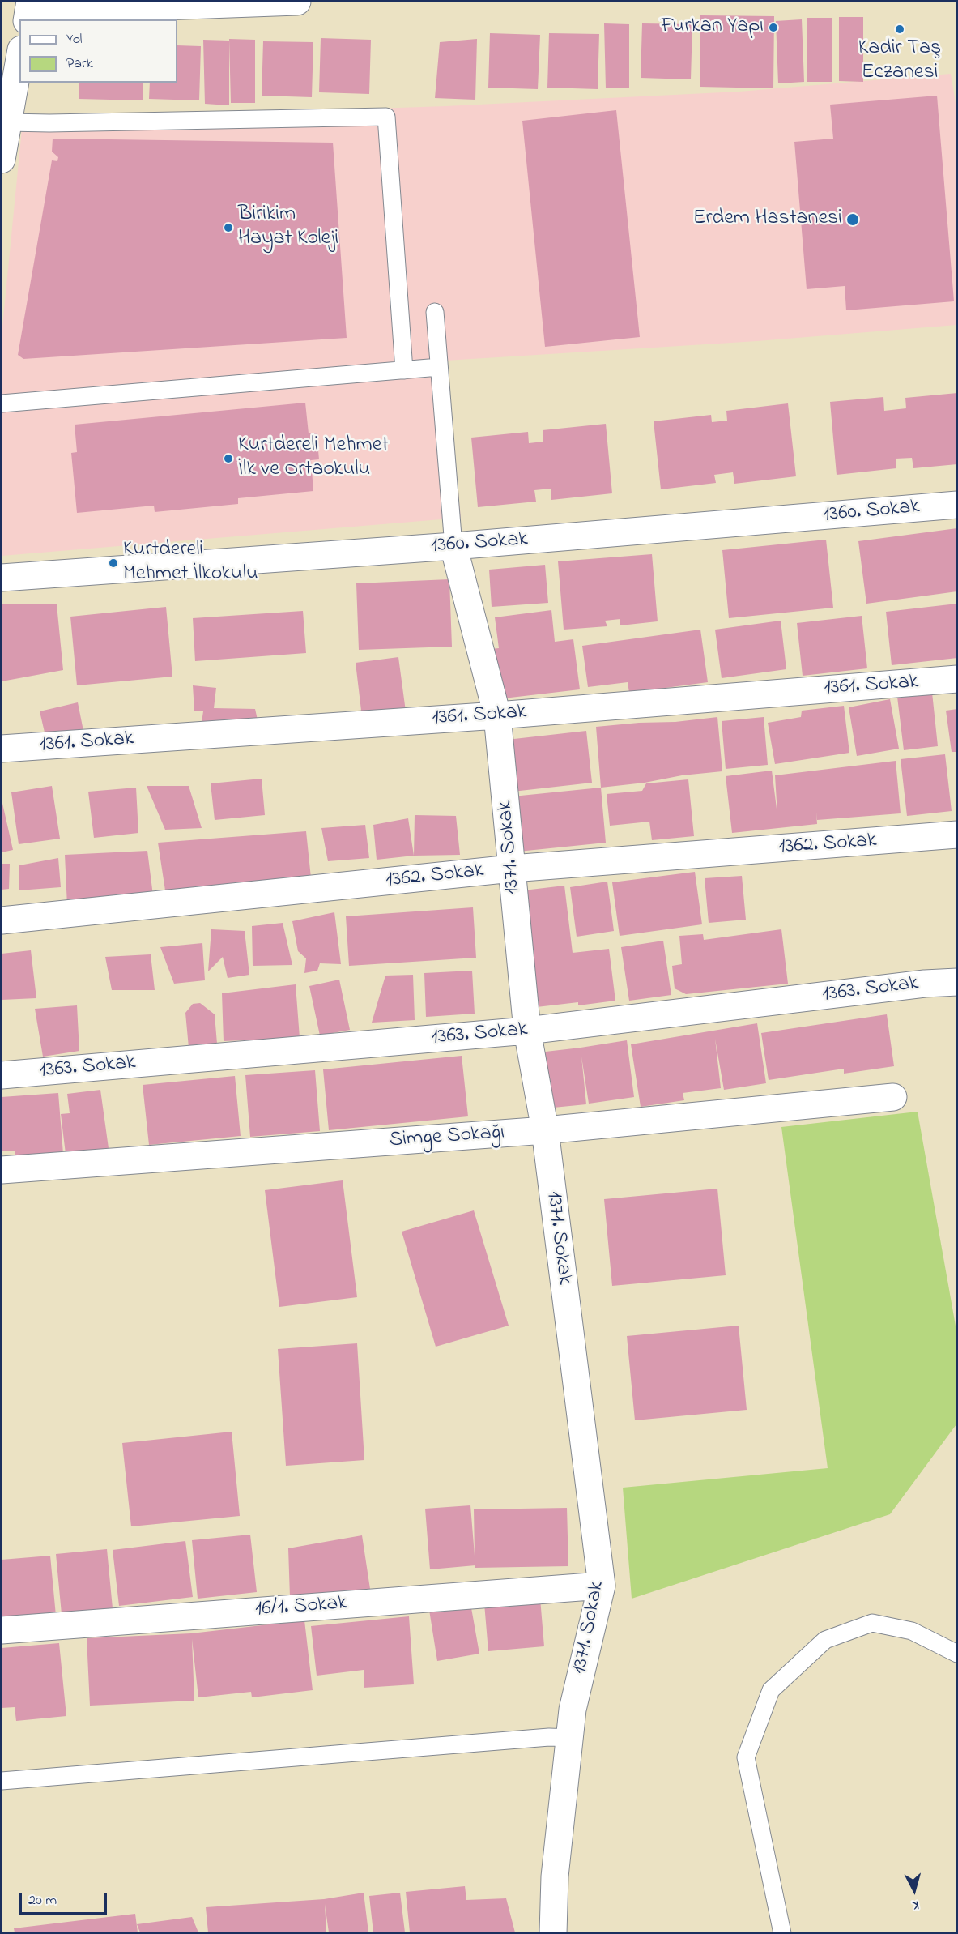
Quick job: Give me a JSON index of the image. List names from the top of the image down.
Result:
{
  "streets": {
    "street": [
      "1360. Sokak",
      "1361. Sokak",
      "1362. Sokak",
      "1371. Sokak",
      "1363. Sokak",
      "Simge Sokağı",
      "16/1. Sokak"
    ]
  },
  "crossings": [
    ["1360. Sokak", "1371. Sokak"],
    ["1361. Sokak", "1371. Sokak"],
    ["1362. Sokak", "1371. Sokak"],
    ["1371. Sokak", "1363. Sokak"],
    ["1371. Sokak", "Simge Sokağı"],
    ["1371. Sokak", "16/1. Sokak"]
  ],
  "places": [
    "Furkan Yapı",
    "Kadir Taş Eczanesi",
    "Erdem Hastanesi",
    "Birikim Hayat Koleji",
    "Kurtdereli Mehmet İlk ve Ortaokulu",
    "Kurtdereli Mehmet İlkokulu"
  ],
  "legend": ["Yol", "Park"],
  "scale_bar": "20 m",
  "north": "bottom"
}
